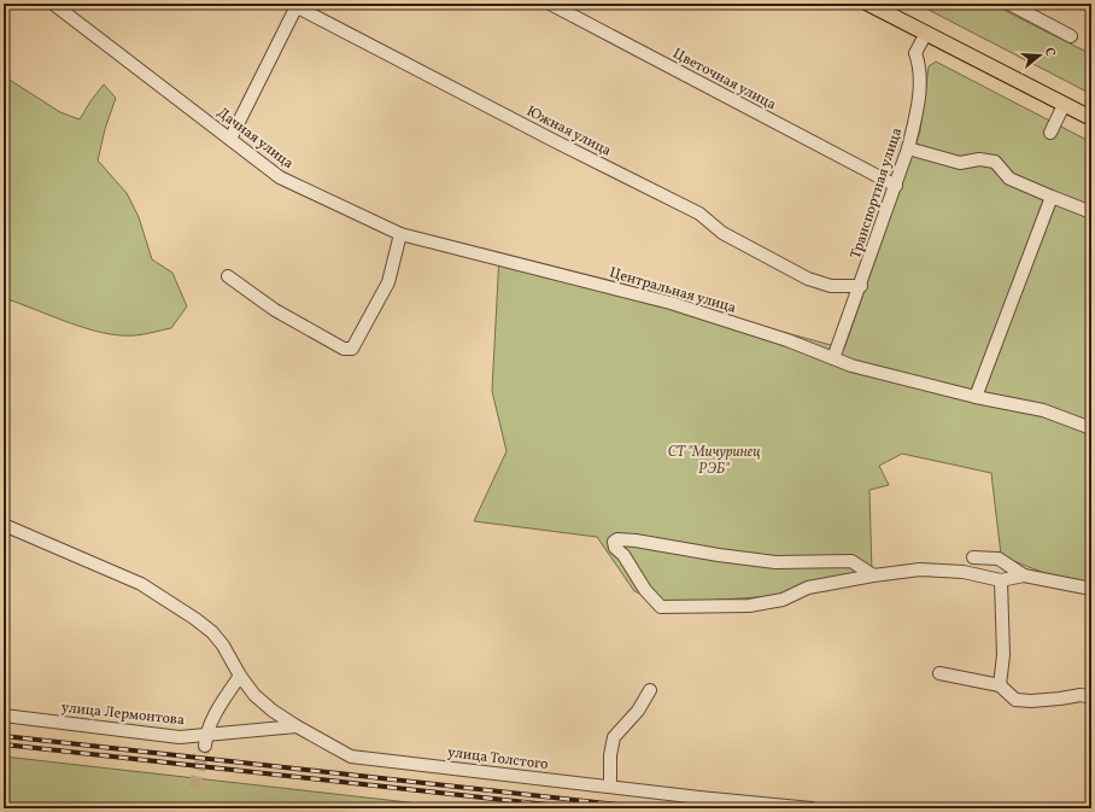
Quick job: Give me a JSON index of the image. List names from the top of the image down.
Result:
{
  "streets": {
    "street": [
      "Цветочная улица",
      "Южная улица",
      "Дачная улица",
      "Транспортная улица",
      "Центральная улица",
      "улица Лермонтова",
      "улица Толстого"
    ]
  },
  "crossings": [
    ["Цветочная улица", "Транспортная улица"],
    ["Южная улица", "Транспортная улица"],
    ["Дачная улица", "Центральная улица"],
    ["Транспортная улица", "Центральная улица"],
    ["улица Лермонтова", "улица Толстого"]
  ],
  "parks": ["СТ \"Мичуринец РЭБ\""],
  "north": "right"
}
